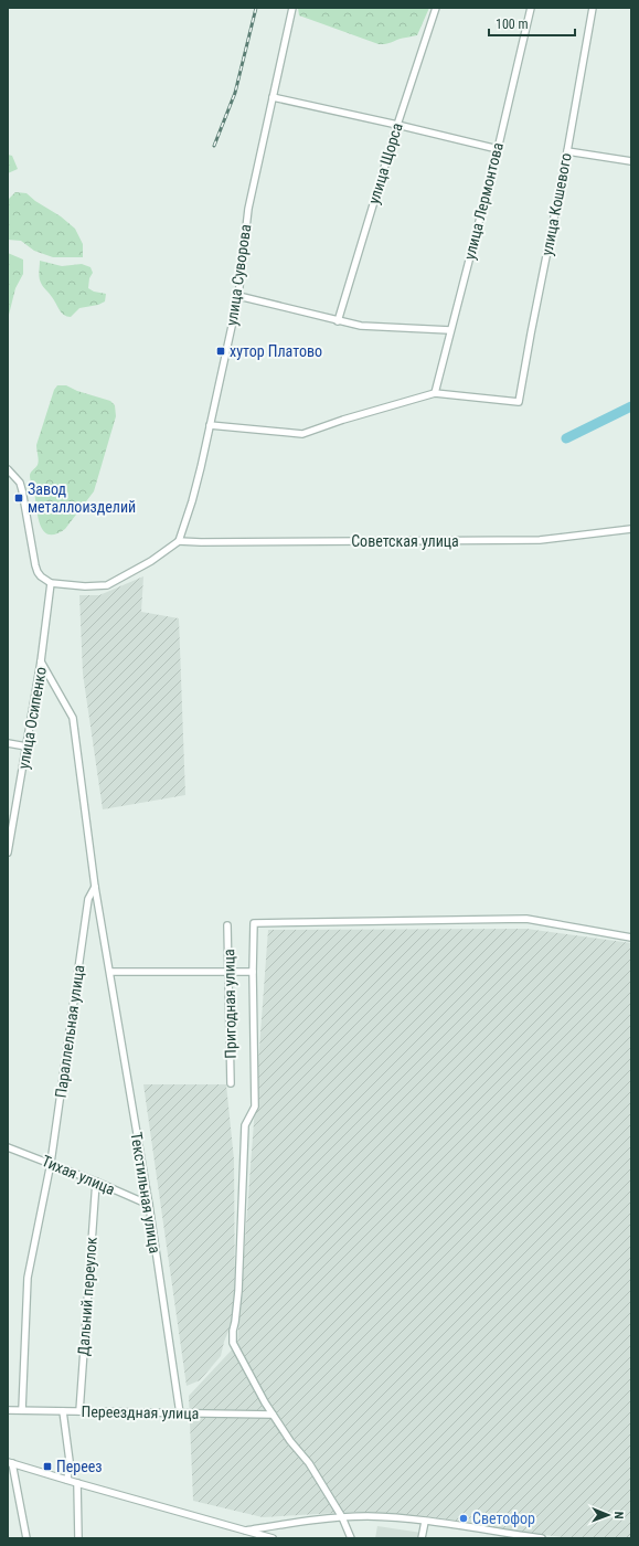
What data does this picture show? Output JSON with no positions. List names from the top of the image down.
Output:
{
  "streets": {
    "street": [
      "улица Щорса",
      "улица Лермонтова",
      "улица Кошевого",
      "улица Суворова",
      "Советская улица",
      "улица Осипенко",
      "Пригодная улица",
      "Параллельная улица",
      "Тихая улица",
      "Текстильная улица",
      "Дальний переулок",
      "Переездная улица"
    ]
  },
  "crossings": [
    ["улица Лермонтова", "улица Кошевого"],
    ["улица Суворова", "Советская улица"],
    ["улица Осипенко", "Параллельная улица"],
    ["Параллельная улица", "Тихая улица"],
    ["Параллельная улица", "Текстильная улица"],
    ["Параллельная улица", "Переездная улица"],
    ["Тихая улица", "Текстильная улица"],
    ["Тихая улица", "Дальний переулок"],
    ["Текстильная улица", "Переездная улица"],
    ["Дальний переулок", "Переездная улица"]
  ],
  "places": {
    "transit": ["хутор Платово", "Завод металлоизделий", "Переез"],
    "other": ["Светофор"]
  },
  "scale_bar": "100 m",
  "north": "right"
}
